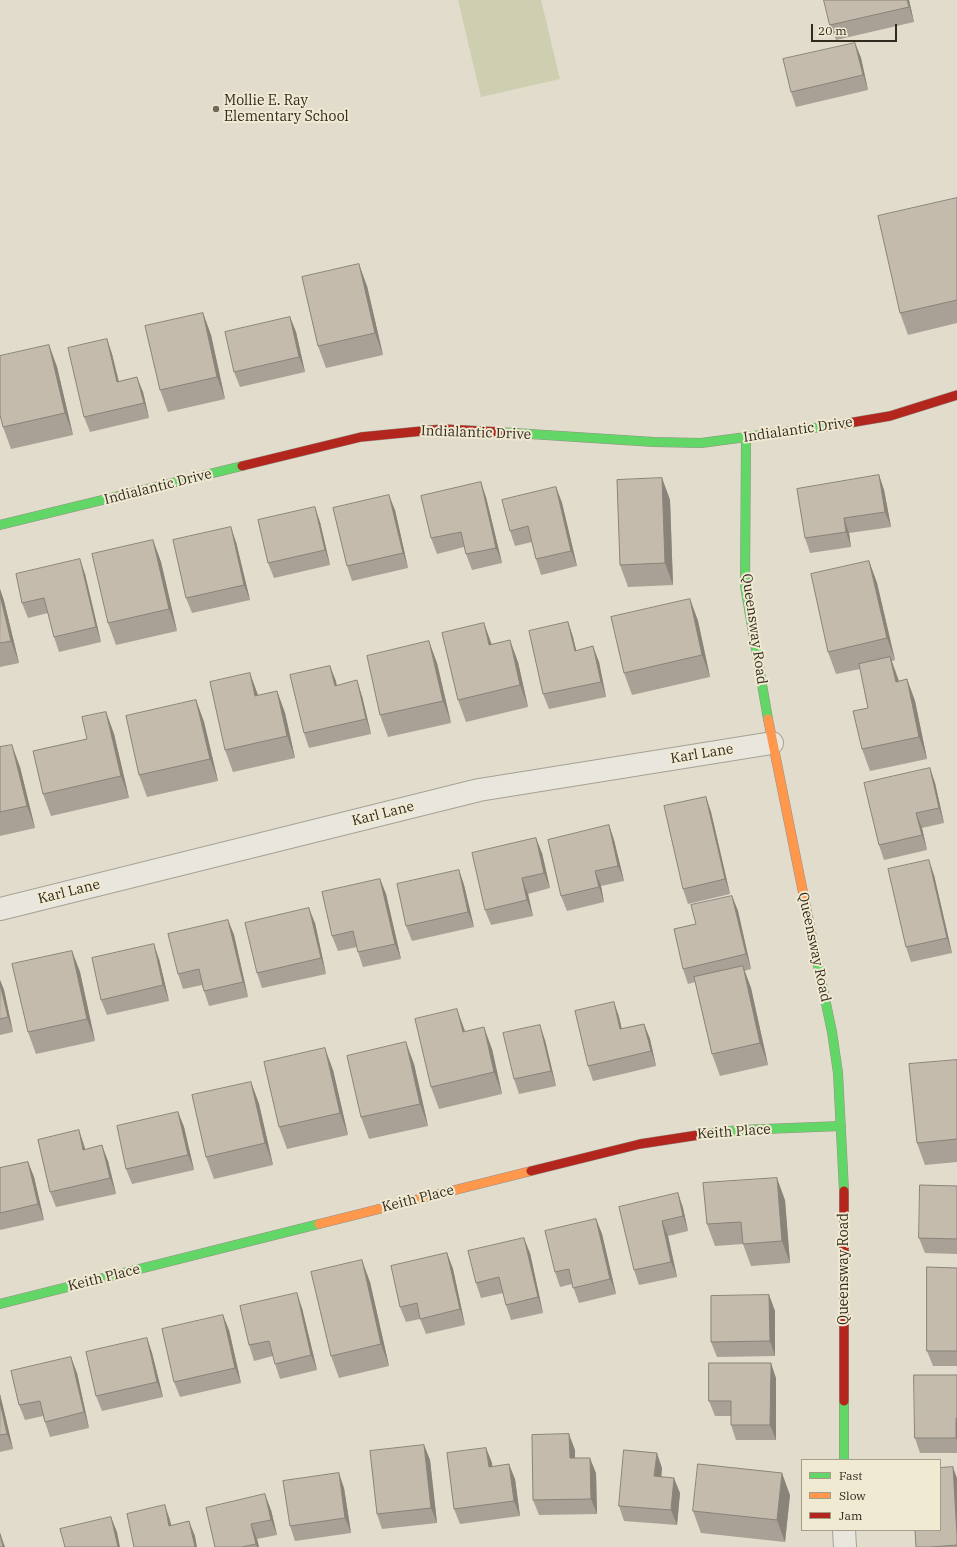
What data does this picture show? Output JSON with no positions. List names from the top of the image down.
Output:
{
  "streets": {
    "street": [
      "Indialantic Drive",
      "Queensway Road",
      "Karl Lane",
      "Keith Place"
    ]
  },
  "crossings": [
    ["Indialantic Drive", "Queensway Road"],
    ["Queensway Road", "Karl Lane"],
    ["Queensway Road", "Keith Place"]
  ],
  "places": ["Mollie E. Ray Elementary School"],
  "legend": ["Fast", "Slow", "Jam"],
  "scale_bar": "20 m"
}
